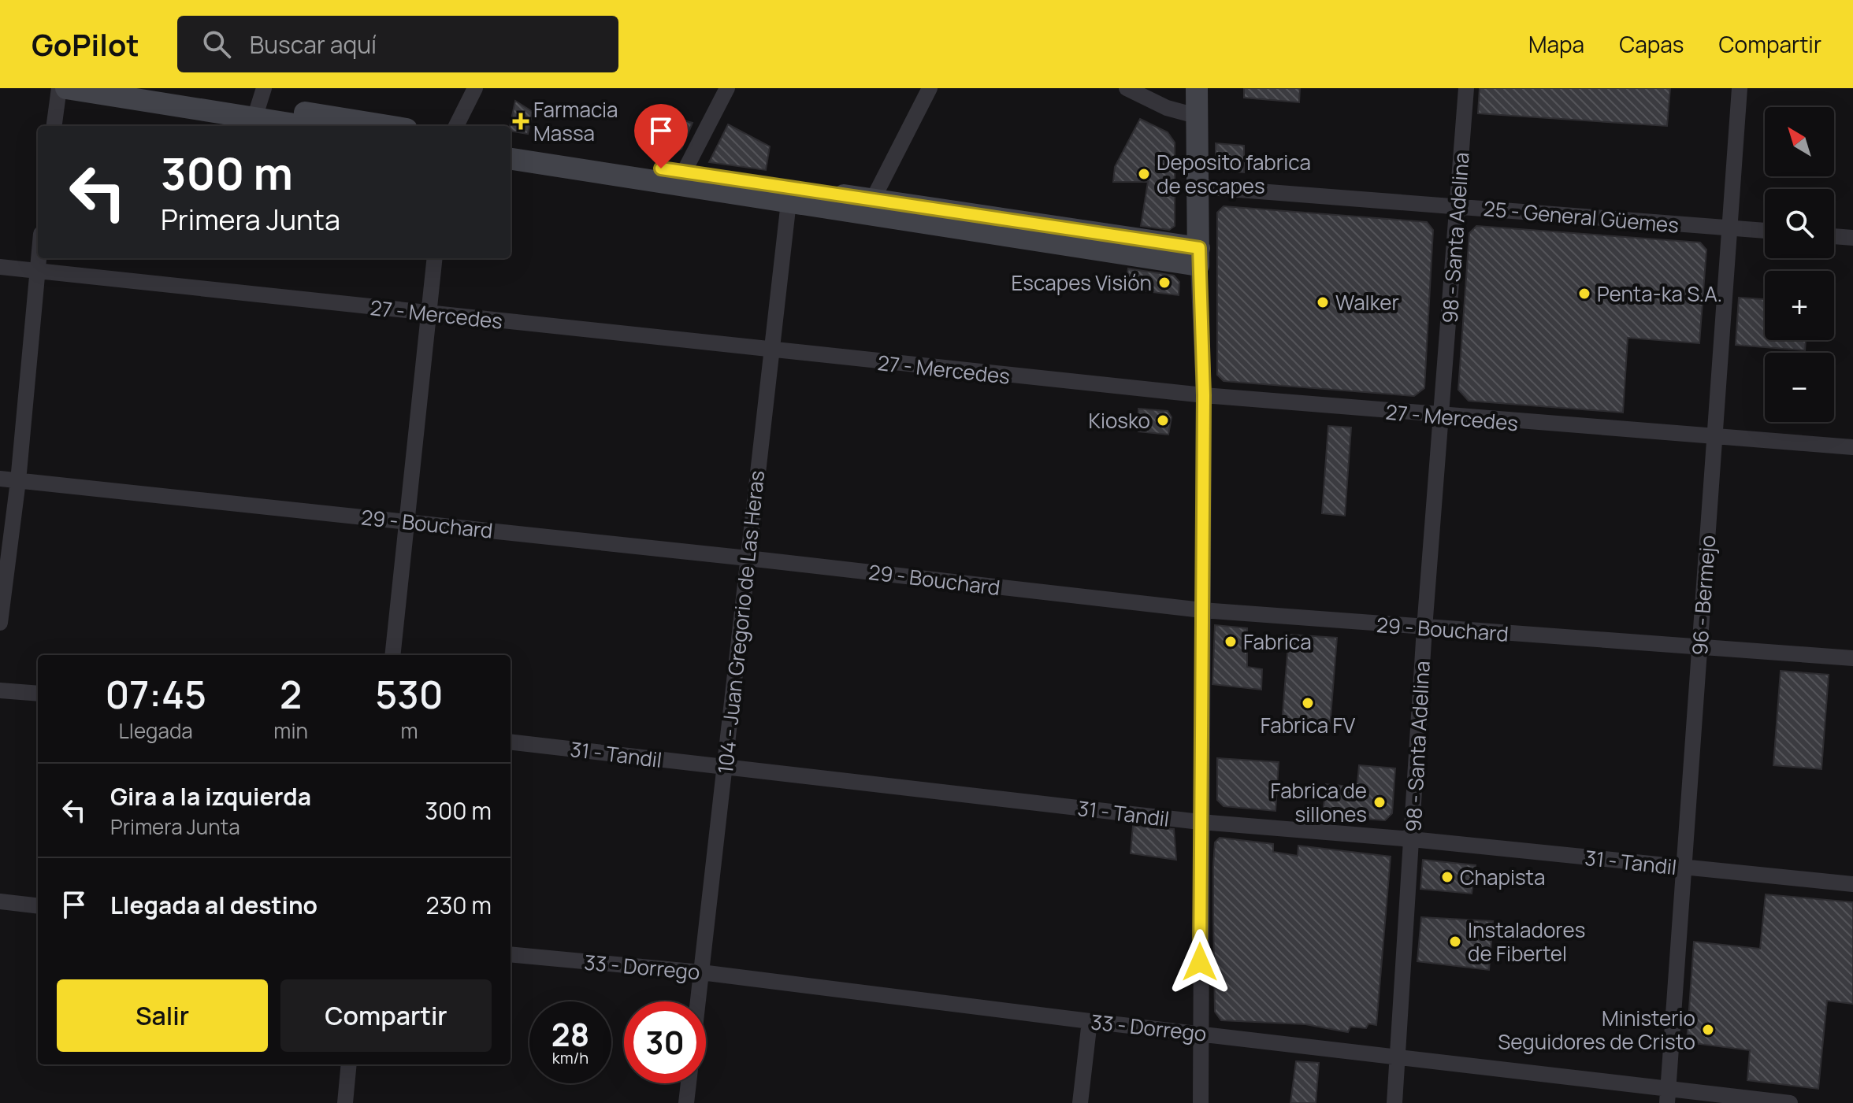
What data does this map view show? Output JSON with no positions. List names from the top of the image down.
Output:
{
  "streets": {
    "street": [
      "25 - General Güemes",
      "98 - Santa Adelina",
      "27 - Mercedes",
      "29 - Bouchard",
      "96 - Bermejo",
      "104 - Juan Gregorio de Las Heras",
      "31 - Tandil",
      "33 - Dorrego"
    ]
  },
  "crossings": [
    ["25 - General Güemes", "98 - Santa Adelina"],
    ["25 - General Güemes", "96 - Bermejo"],
    ["98 - Santa Adelina", "27 - Mercedes"],
    ["98 - Santa Adelina", "29 - Bouchard"],
    ["98 - Santa Adelina", "31 - Tandil"],
    ["98 - Santa Adelina", "33 - Dorrego"],
    ["27 - Mercedes", "96 - Bermejo"],
    ["27 - Mercedes", "104 - Juan Gregorio de Las Heras"],
    ["29 - Bouchard", "96 - Bermejo"],
    ["29 - Bouchard", "104 - Juan Gregorio de Las Heras"],
    ["96 - Bermejo", "31 - Tandil"],
    ["96 - Bermejo", "33 - Dorrego"],
    ["104 - Juan Gregorio de Las Heras", "31 - Tandil"],
    ["104 - Juan Gregorio de Las Heras", "33 - Dorrego"]
  ],
  "places": {
    "health": ["Farmacia Massa"],
    "other": [
      "Deposito fabrica de escapes",
      "Escapes Visión",
      "Penta-ka S.A.",
      "Walker",
      "Kiosko",
      "Fabrica",
      "Fabrica FV",
      "Fabrica de sillones",
      "Chapista",
      "Instaladores de Fibertel",
      "Ministerio Seguidores de Cristo"
    ]
  },
  "north": "top left",
  "page": {
    "header": "GoPilot",
    "search": "Buscar aquí",
    "nav": ["Mapa", "Capas", "Compartir"],
    "map_buttons": ["+", "−"],
    "turn": ["300 m", "Primera Junta"],
    "eta": [
      "07:45",
      "Llegada",
      "2",
      "min",
      "530",
      "m"
    ],
    "list": [
      {
        "name": "Gira a la izquierda",
        "note": "Primera Junta",
        "value": "300 m"
      },
      {
        "name": "Llegada al destino",
        "value": "230 m"
      }
    ],
    "buttons": ["Salir", "Compartir"],
    "speed": "28 km/h",
    "limit": "30"
  }
}
